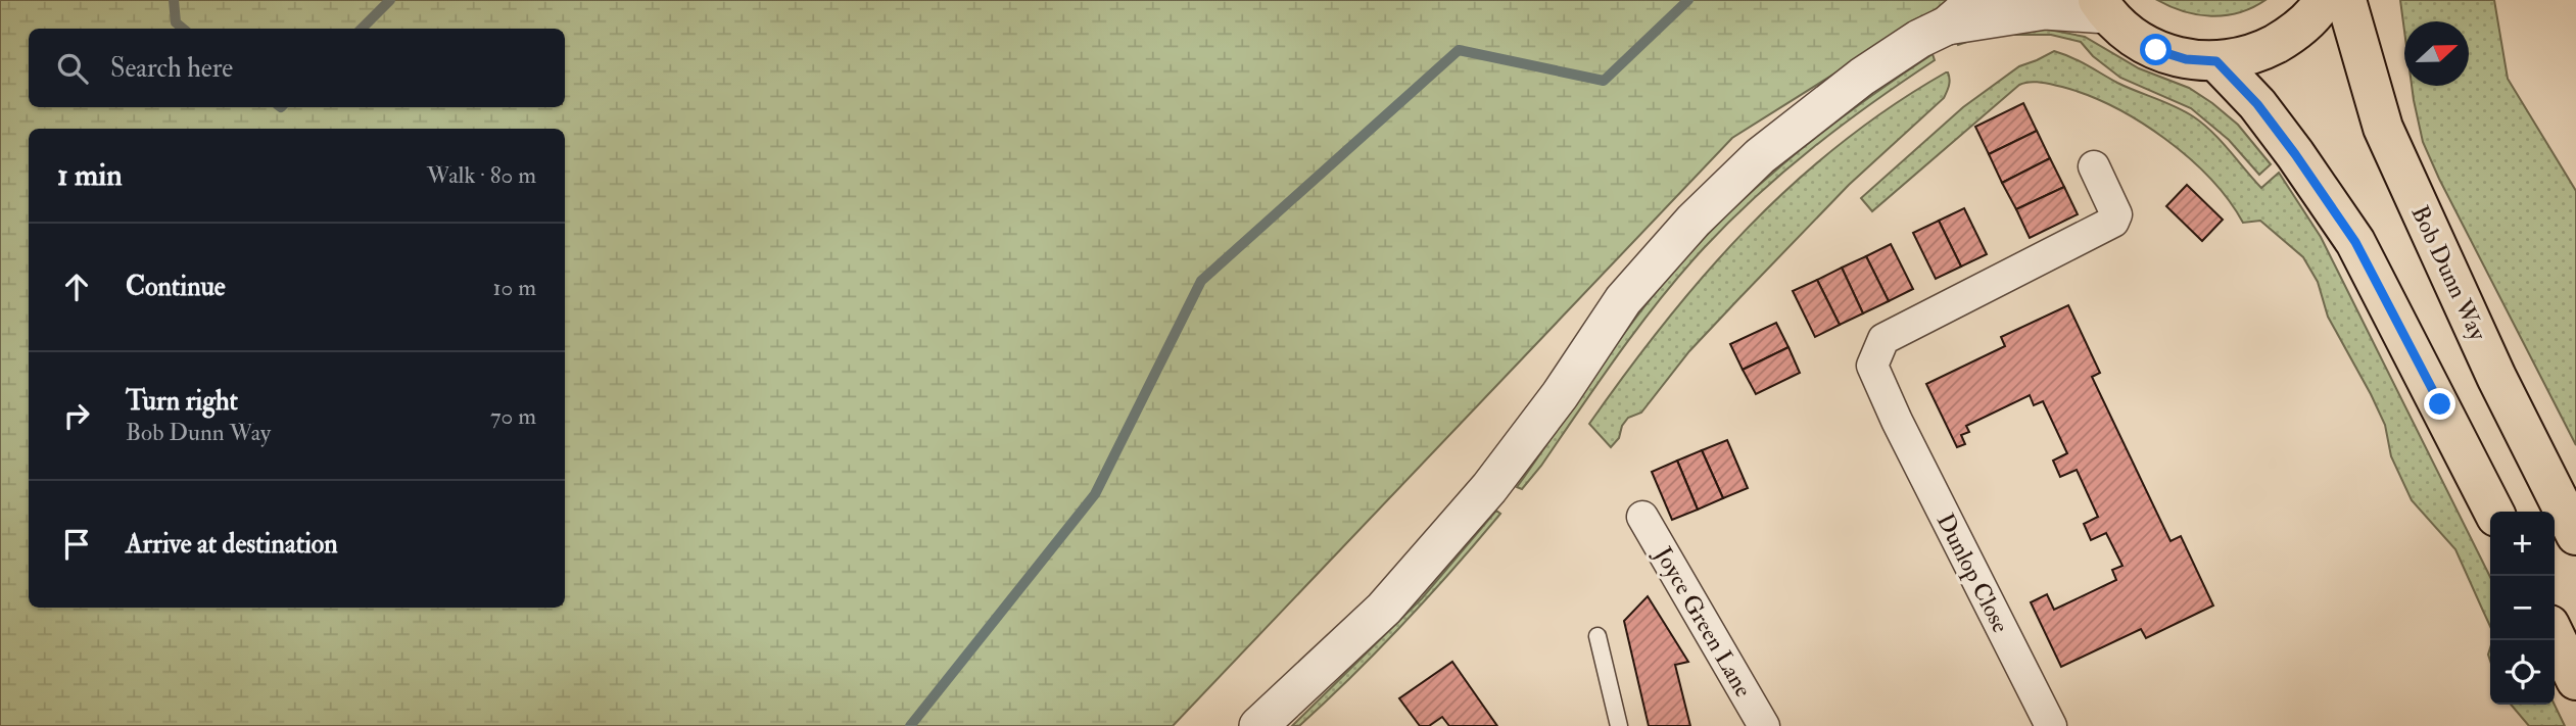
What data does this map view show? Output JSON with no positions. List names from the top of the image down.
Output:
{
  "streets": {
    "main road": ["Bob Dunn Way"],
    "street": ["Dunlop Close", "Joyce Green Lane"]
  },
  "north": "right",
  "page": {
    "search": "Search here",
    "heading": ["1 min", "Walk · 80 m"],
    "list": [
      ["Continue", "10 m"],
      ["Turn right", "Bob Dunn Way", "70 m"],
      "Arrive at destination"
    ],
    "map_buttons": ["+", "−"]
  }
}
